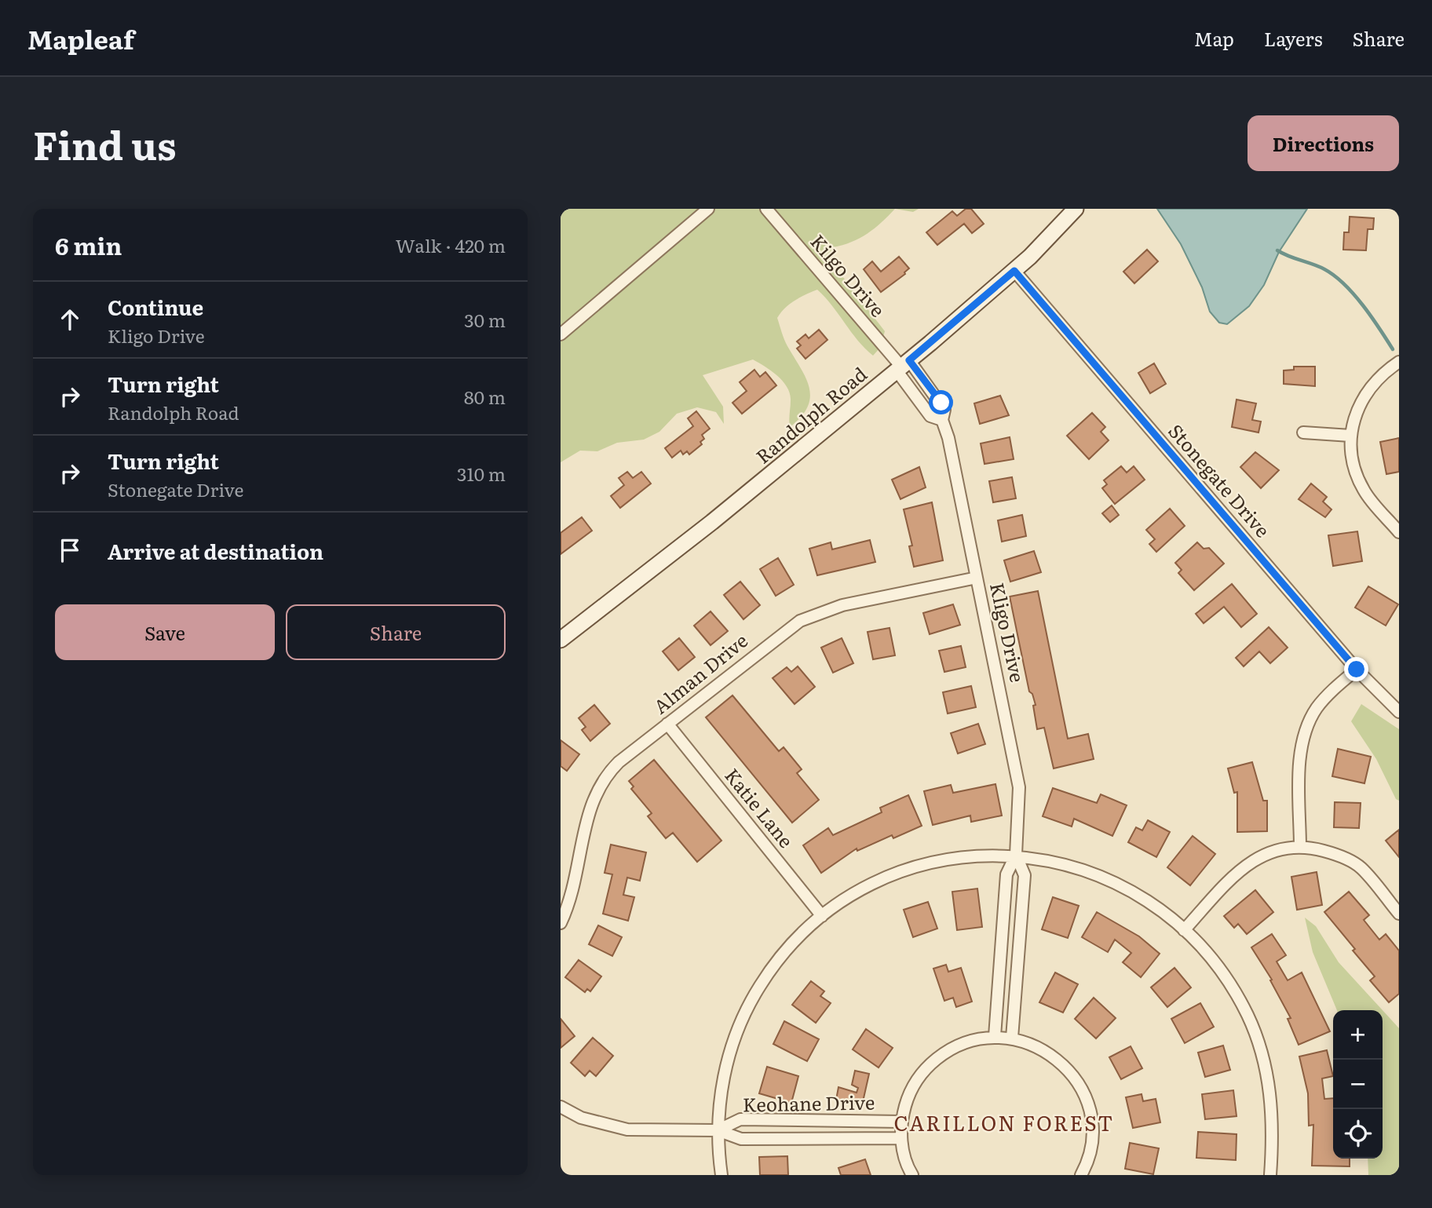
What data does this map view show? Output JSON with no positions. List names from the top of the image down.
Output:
{
  "streets": {
    "street": [
      "Kilgo Drive",
      "Randolph Road",
      "Stonegate Drive",
      "Kligo Drive",
      "Alman Drive",
      "Katie Lane",
      "Keohane Drive"
    ]
  },
  "crossings": [
    ["Kilgo Drive", "Randolph Road"],
    ["Kilgo Drive", "Kligo Drive"],
    ["Randolph Road", "Stonegate Drive"],
    ["Randolph Road", "Kligo Drive"],
    ["Kligo Drive", "Alman Drive"],
    ["Alman Drive", "Katie Lane"]
  ],
  "districts": ["CARILLON FOREST"],
  "page": {
    "header": "Mapleaf",
    "nav": ["Map", "Layers", "Share"],
    "title": "Find us",
    "buttons": [
      "Directions",
      ["Save", "Share"]
    ],
    "heading": ["6 min", "Walk · 420 m"],
    "list": [
      ["Continue", "Kligo Drive", "30 m"],
      ["Turn right", "Randolph Road", "80 m"],
      ["Turn right", "Stonegate Drive", "310 m"],
      "Arrive at destination"
    ],
    "map_buttons": ["+", "−"]
  }
}
